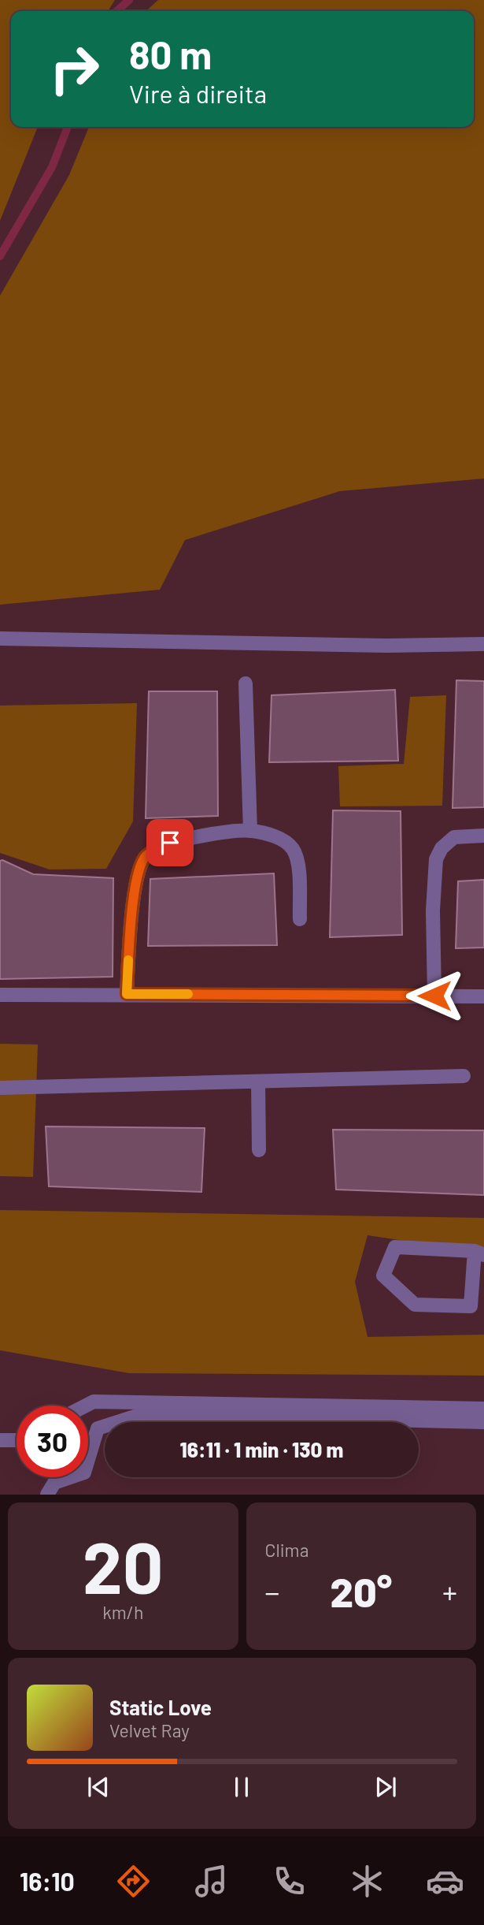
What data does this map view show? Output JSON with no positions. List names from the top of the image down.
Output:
{
  "page": {
    "turn": ["80 m", "Vire à direita"],
    "limit": "30",
    "trip": "16:11 · 1 min · 130 m",
    "tile": [
      ["20", "km/h"],
      "Clima"
    ],
    "heat": ["−", "20°", "+"],
    "song": ["Static Love", "Velvet Ray"],
    "tabs": "16:10"
  }
}
